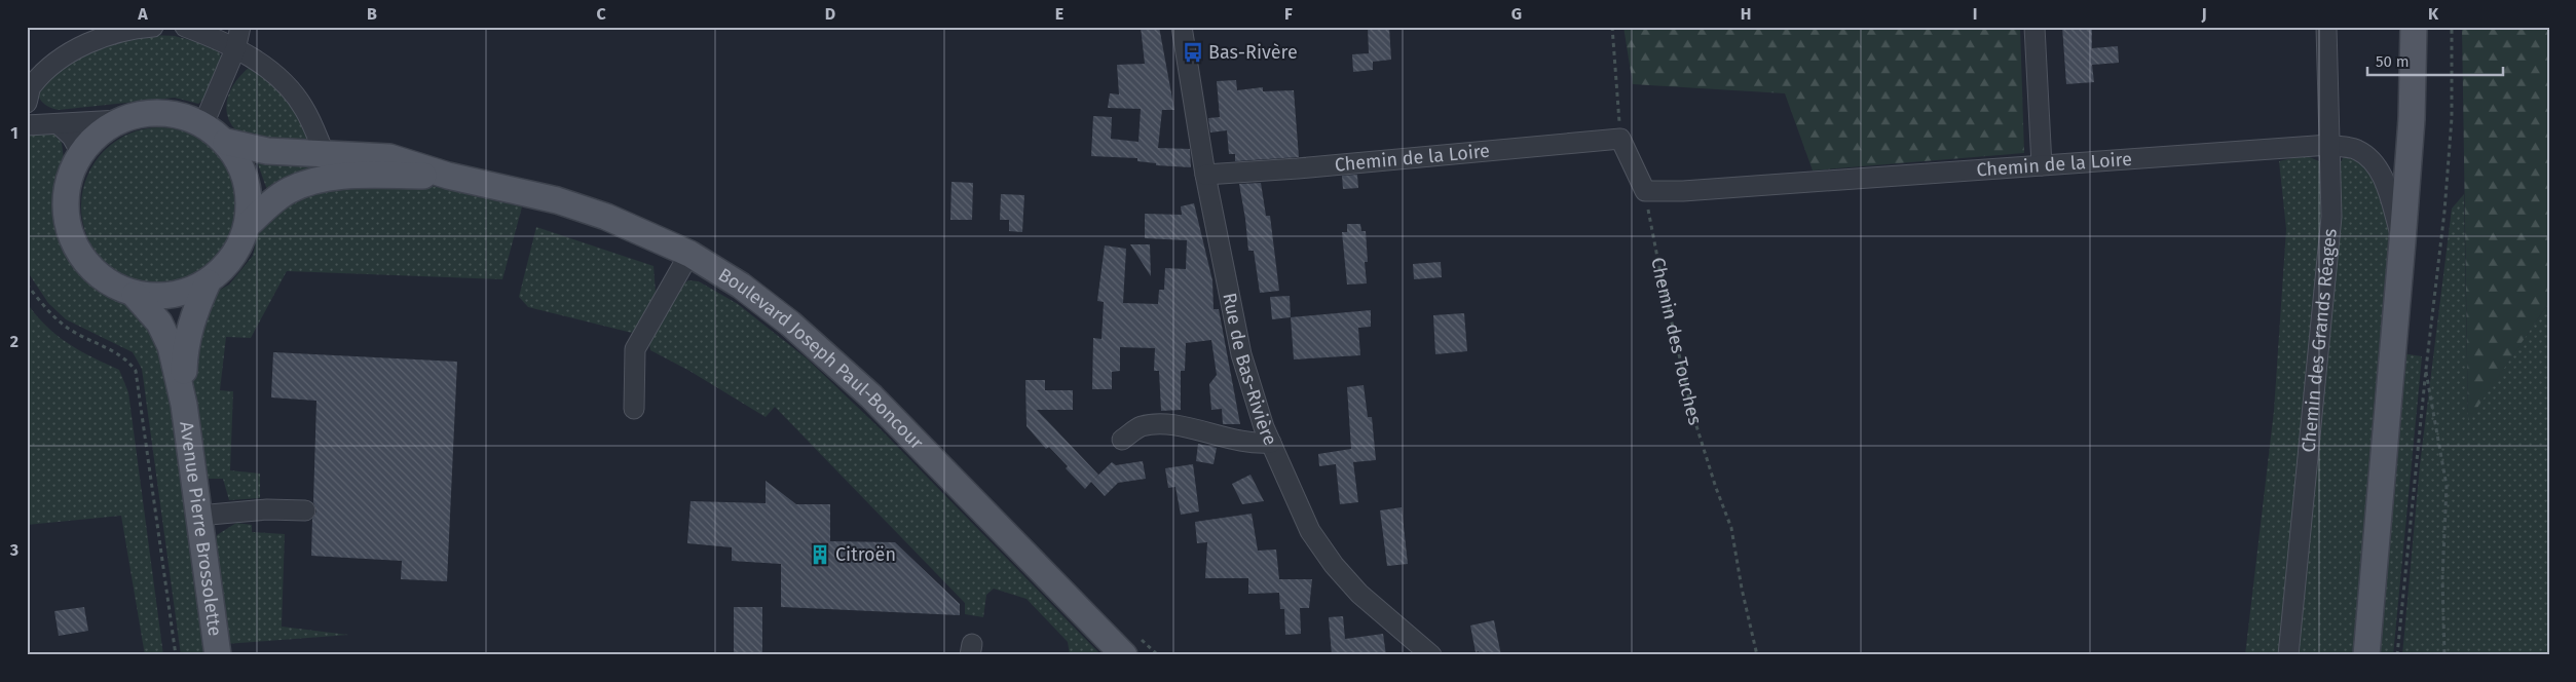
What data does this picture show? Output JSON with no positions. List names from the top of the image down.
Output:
{
  "streets": {
    "main road": ["Boulevard Joseph Paul-Boncour", "Avenue Pierre Brossolette"],
    "street": ["Chemin de la Loire", "Chemin des Grands Réages", "Rue de Bas-Rivière"],
    "path": ["Chemin des Touches"]
  },
  "crossings": [
    ["Chemin de la Loire", "Chemin des Touches"],
    ["Chemin de la Loire", "Chemin des Grands Réages"],
    ["Chemin de la Loire", "Rue de Bas-Rivière"]
  ],
  "places": {
    "bus stop": ["Bas-Rivère"],
    "building": ["Citroën"]
  },
  "scale_bar": "50 m",
  "grid": {
    "columns": [
      "A",
      "B",
      "C",
      "D",
      "E",
      "F",
      "G",
      "H",
      "I",
      "J",
      "K"
    ],
    "rows": ["1", "2", "3"]
  }
}
